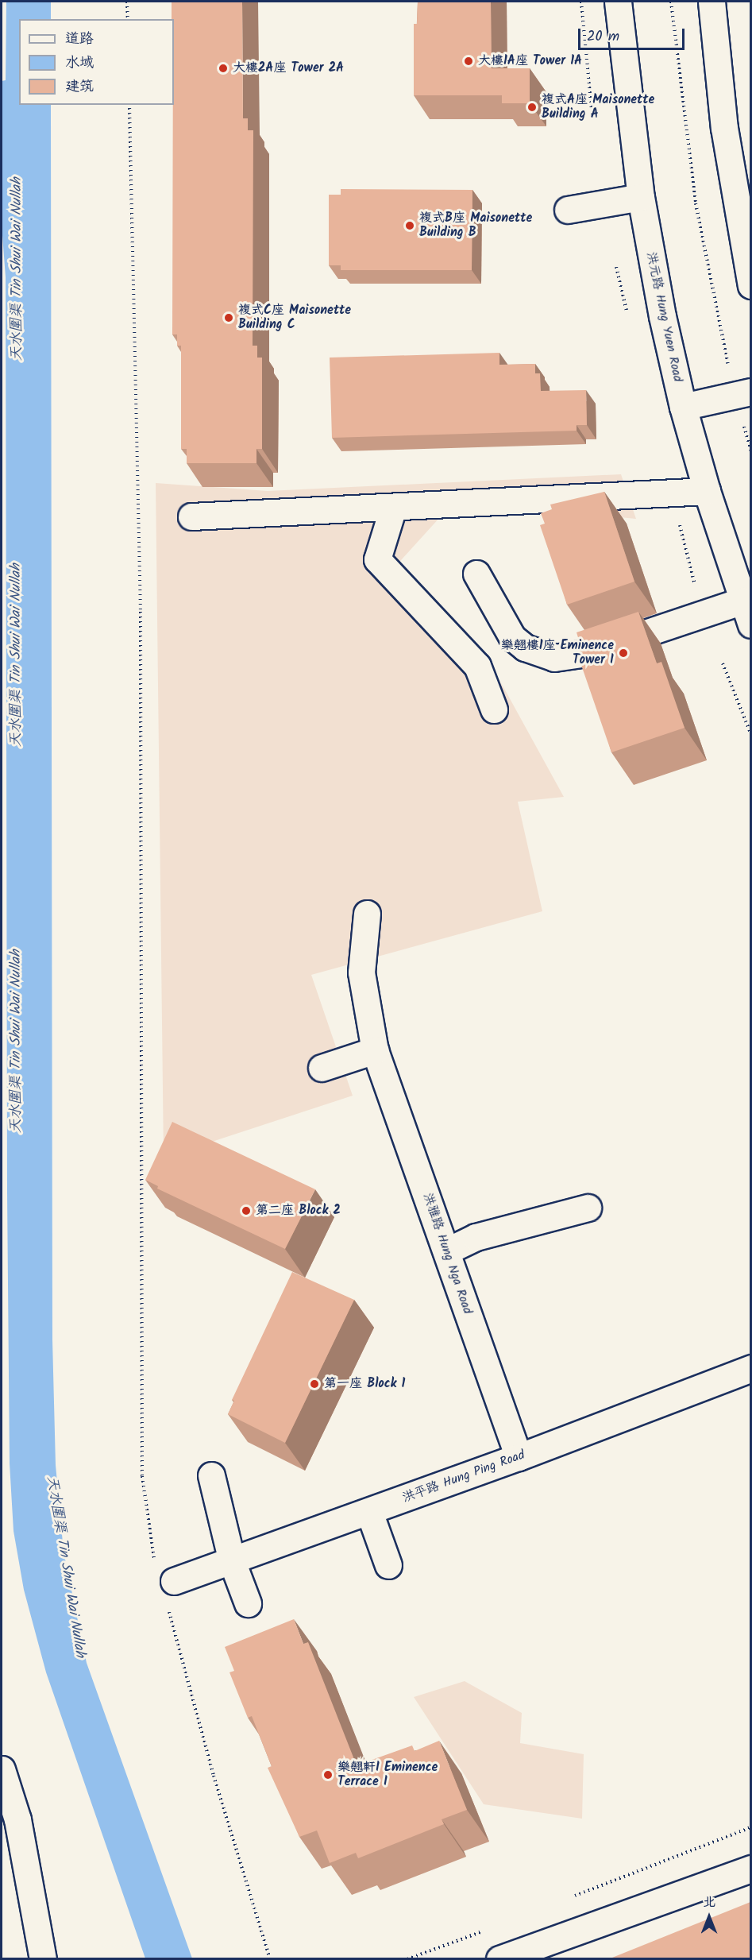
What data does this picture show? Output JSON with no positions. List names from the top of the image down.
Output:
{
  "streets": {
    "street": ["洪元路 Hung Yuen Road", "洪雅路 Hung Nga Road", "洪平路 Hung Ping Road"]
  },
  "crossings": [
    ["洪雅路 Hung Nga Road", "洪平路 Hung Ping Road"]
  ],
  "water": ["天水圍渠 Tin Shui Wai Nullah"],
  "places": [
    "大樓1A座 Tower 1A",
    "大樓2A座 Tower 2A",
    "複式A座 Maisonette Building A",
    "複式B座 Maisonette Building B",
    "複式C座 Maisonette Building C",
    "樂翹樓1座 Eminence Tower I",
    "第二座 Block 2",
    "第一座 Block 1",
    "樂翹軒I Eminence Terrace I"
  ],
  "legend": ["道路", "水域", "建筑"],
  "scale_bar": "20 m",
  "north": "top"
}
